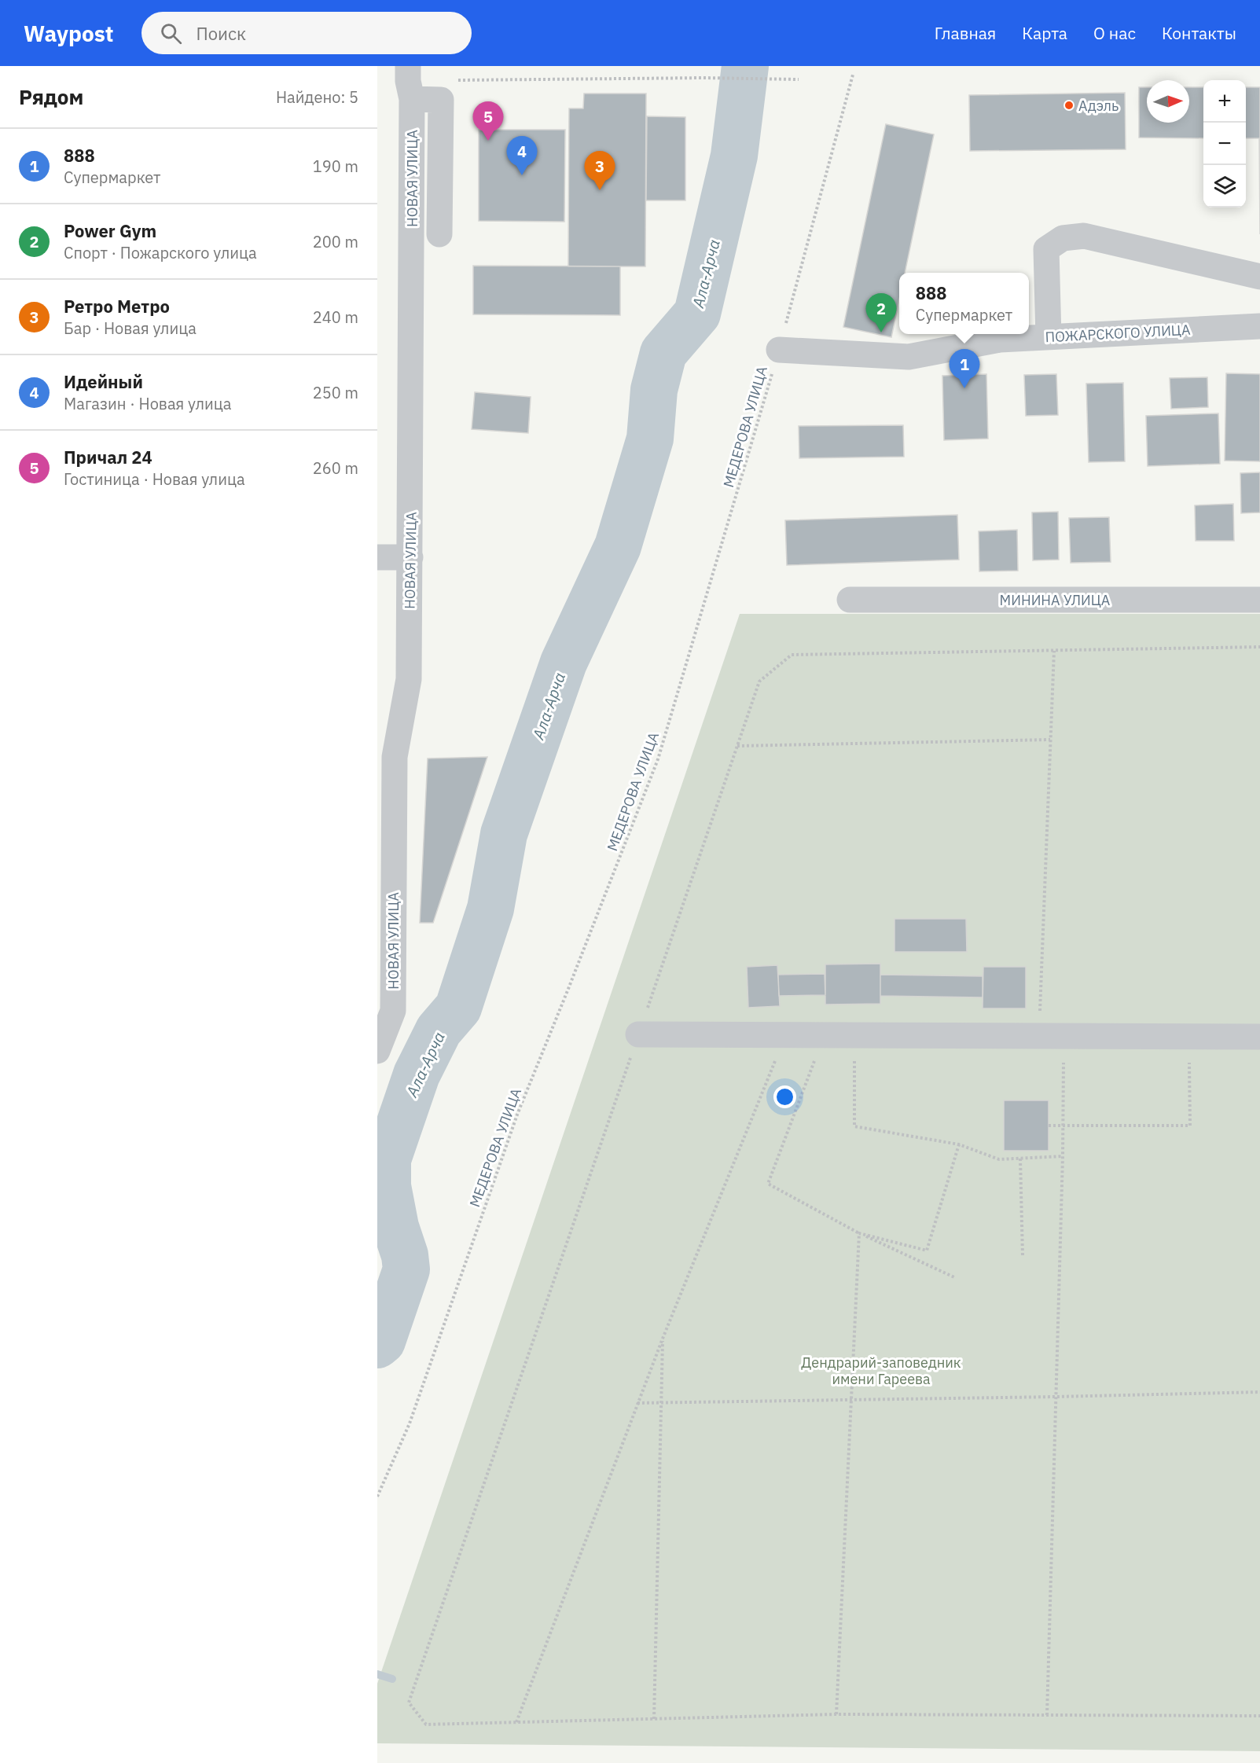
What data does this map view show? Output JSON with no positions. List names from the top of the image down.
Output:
{
  "streets": {
    "street": ["НОВАЯ УЛИЦА", "ПОЖАРСКОГО УЛИЦА", "МИНИНА УЛИЦА"],
    "path": ["МЕДЕРОВА УЛИЦА"]
  },
  "crossings": [
    ["ПОЖАРСКОГО УЛИЦА", "МЕДЕРОВА УЛИЦА"]
  ],
  "water": ["Ала-Арча"],
  "parks": ["Дендрарий-заповедник имени Гареева"],
  "places": ["Адэль"],
  "north": "right",
  "page": {
    "header": "Waypost",
    "search": "Поиск",
    "nav": [
      "Главная",
      "Карта",
      "О нас",
      "Контакты"
    ],
    "heading": ["Рядом", "Найдено: 5"],
    "map_buttons": ["+", "−"],
    "pins": [
      "5",
      "4",
      "3",
      "2",
      "1"
    ],
    "list": [
      {
        "mark": "1",
        "name": "888",
        "note": "Супермаркет",
        "value": "190 m"
      },
      {
        "mark": "2",
        "name": "Power Gym",
        "note": "Спорт · Пожарского улица",
        "value": "200 m"
      },
      {
        "mark": "3",
        "name": "Ретро Метро",
        "note": "Бар · Новая улица",
        "value": "240 m"
      },
      {
        "mark": "4",
        "name": "Идейный",
        "note": "Магазин · Новая улица",
        "value": "250 m"
      },
      {
        "mark": "5",
        "name": "Причал 24",
        "note": "Гостиница · Новая улица",
        "value": "260 m"
      }
    ],
    "popup": ["888", "Супермаркет"]
  }
}
